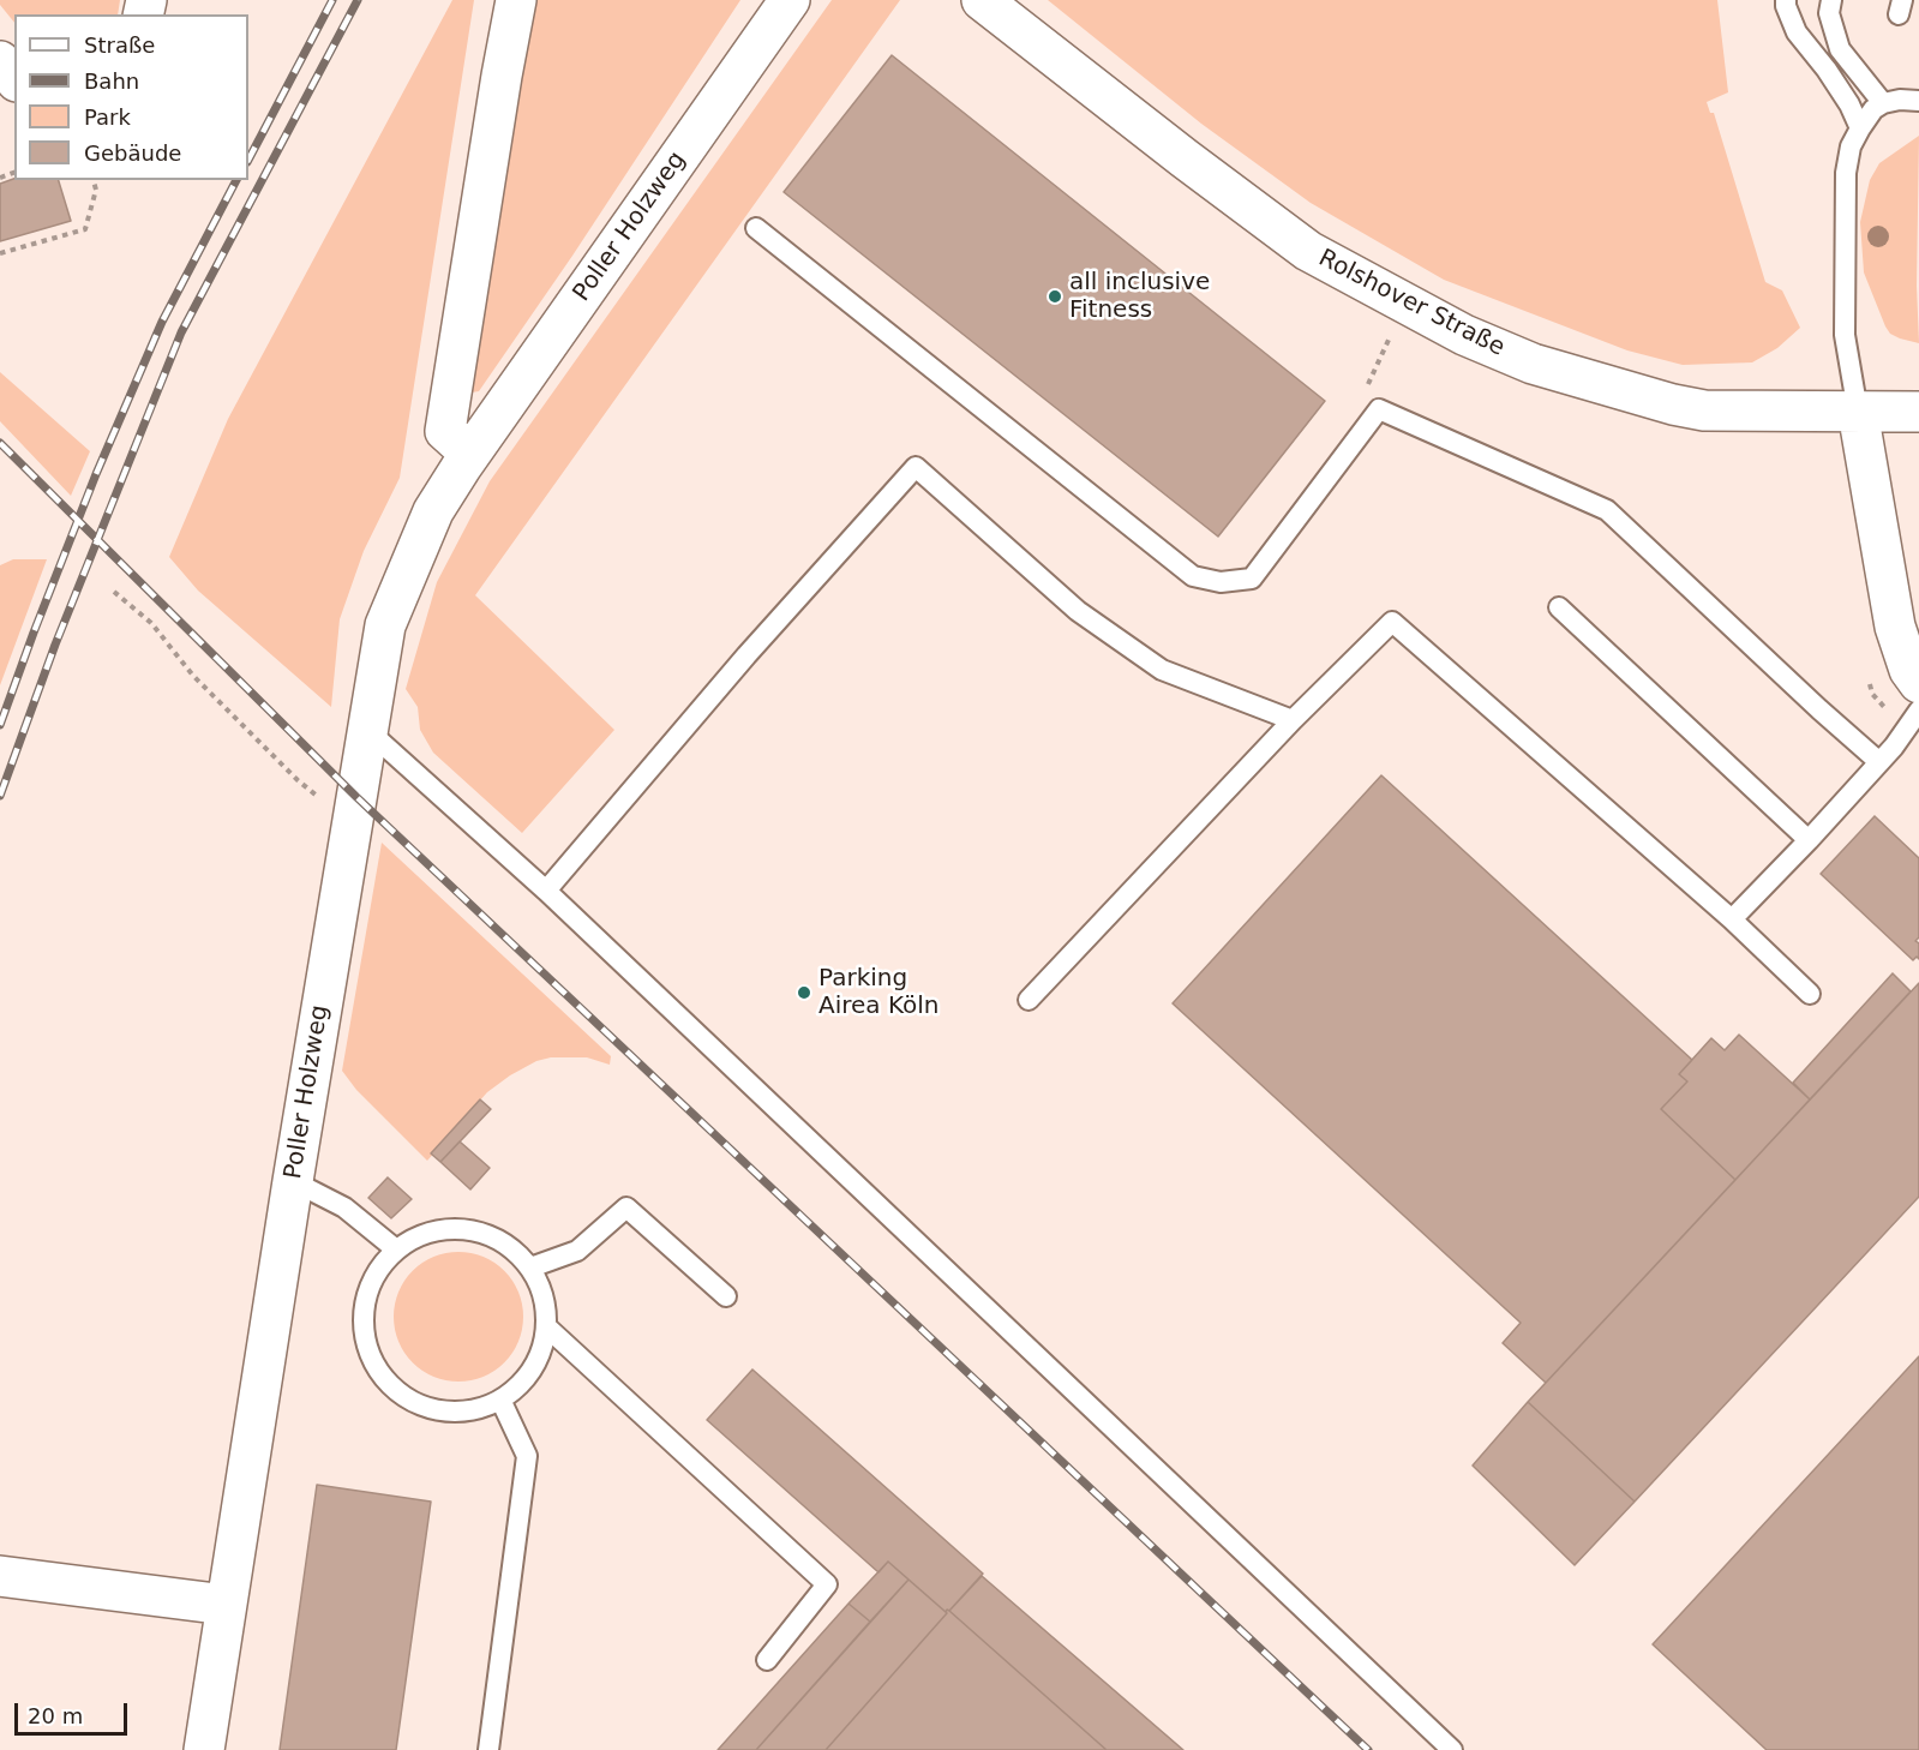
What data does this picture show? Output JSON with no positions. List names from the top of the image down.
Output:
{
  "streets": {
    "street": ["Poller Holzweg", "Rolshover Straße"]
  },
  "places": ["all inclusive Fitness", "Parking Airea Köln"],
  "legend": [
    "Straße",
    "Bahn",
    "Park",
    "Gebäude"
  ],
  "scale_bar": "20 m"
}
